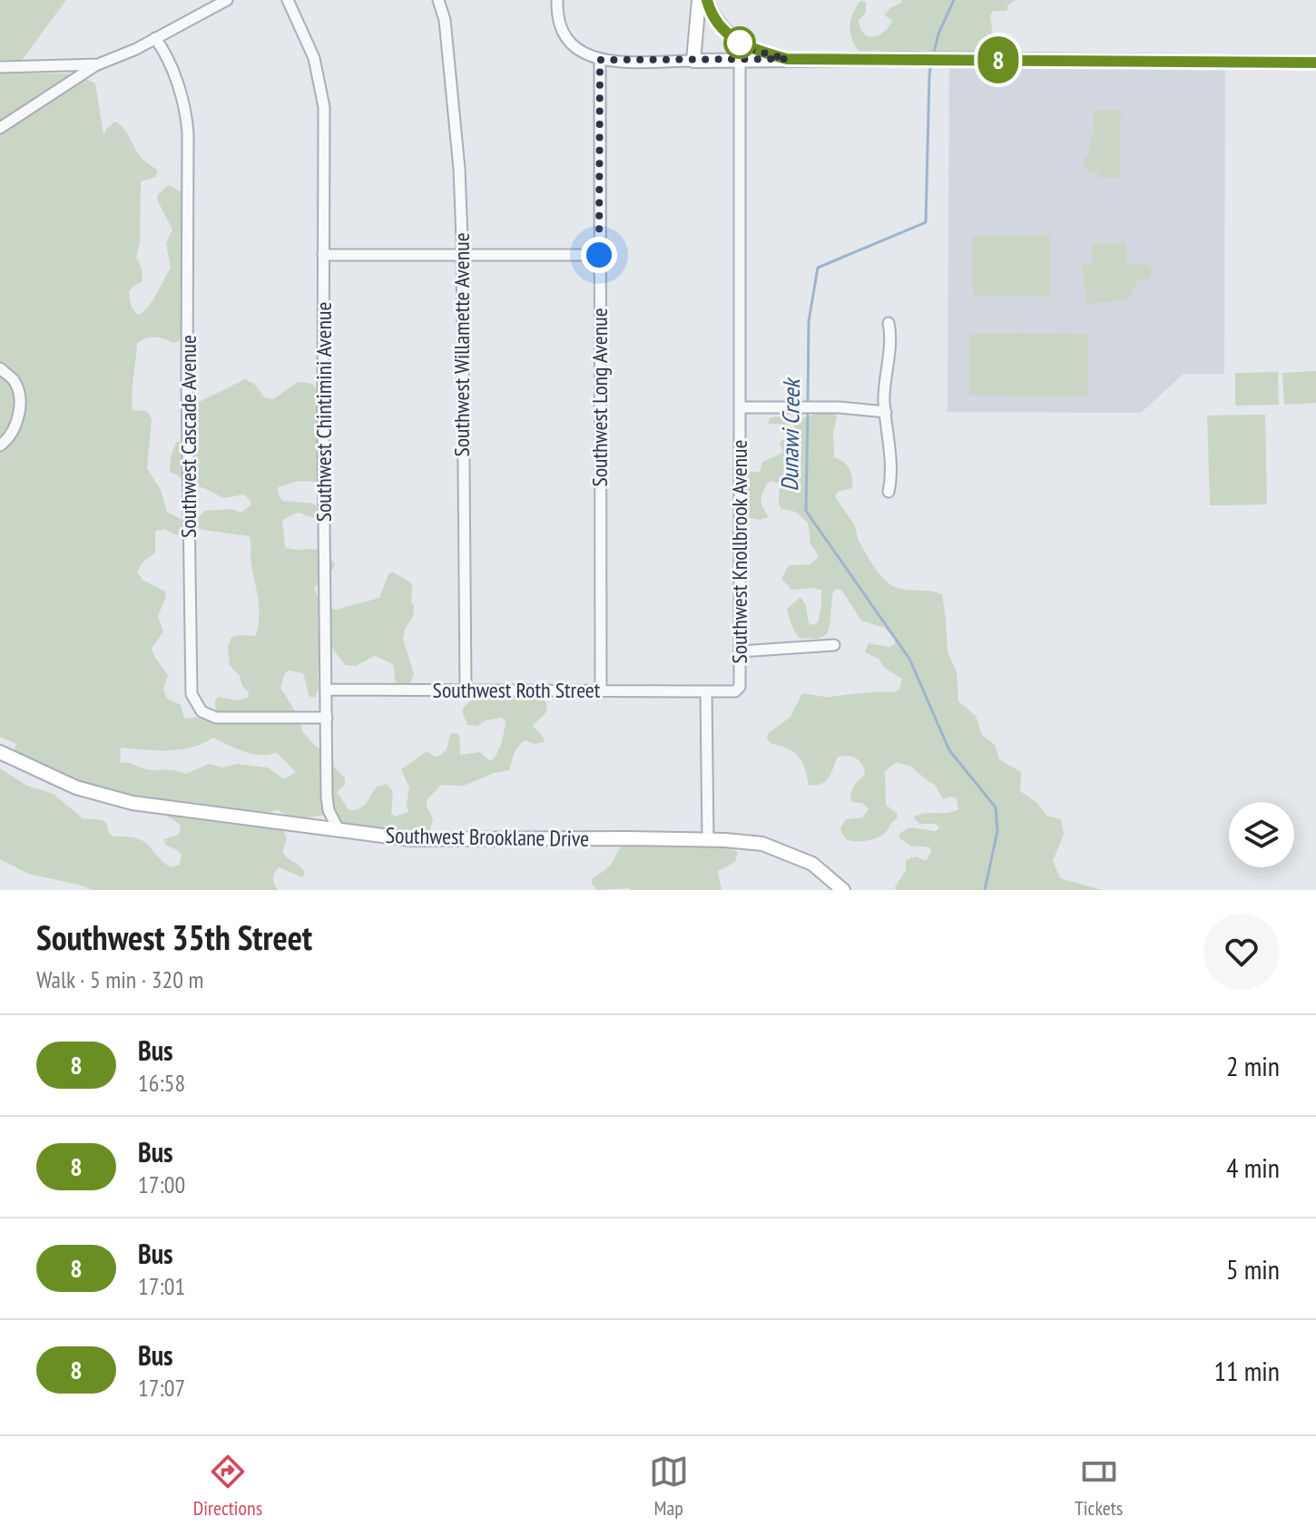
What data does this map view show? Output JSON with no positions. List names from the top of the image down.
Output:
{
  "streets": {
    "street": [
      "Southwest Willamette Avenue",
      "Southwest Long Avenue",
      "Southwest Chintimini Avenue",
      "Southwest Cascade Avenue",
      "Southwest Knollbrook Avenue",
      "Southwest Roth Street",
      "Southwest Brooklane Drive"
    ]
  },
  "crossings": [
    ["Southwest Willamette Avenue", "Southwest Roth Street"],
    ["Southwest Long Avenue", "Southwest Roth Street"],
    ["Southwest Chintimini Avenue", "Southwest Cascade Avenue"],
    ["Southwest Chintimini Avenue", "Southwest Roth Street"],
    ["Southwest Chintimini Avenue", "Southwest Brooklane Drive"],
    ["Southwest Knollbrook Avenue", "Southwest Roth Street"]
  ],
  "water": ["Dunawi Creek"],
  "lines": ["bus line 8"],
  "page": {
    "on_map": "8",
    "heading": ["Southwest 35th Street", "Walk · 5 min · 320 m"],
    "list": [
      {
        "mark": "8",
        "name": "Bus",
        "note": "16:58",
        "value": "2 min"
      },
      {
        "mark": "8",
        "name": "Bus",
        "note": "17:00",
        "value": "4 min"
      },
      {
        "mark": "8",
        "name": "Bus",
        "note": "17:01",
        "value": "5 min"
      },
      {
        "mark": "8",
        "name": "Bus",
        "note": "17:07",
        "value": "11 min"
      }
    ],
    "tabs": ["Directions", "Map", "Tickets"]
  }
}
